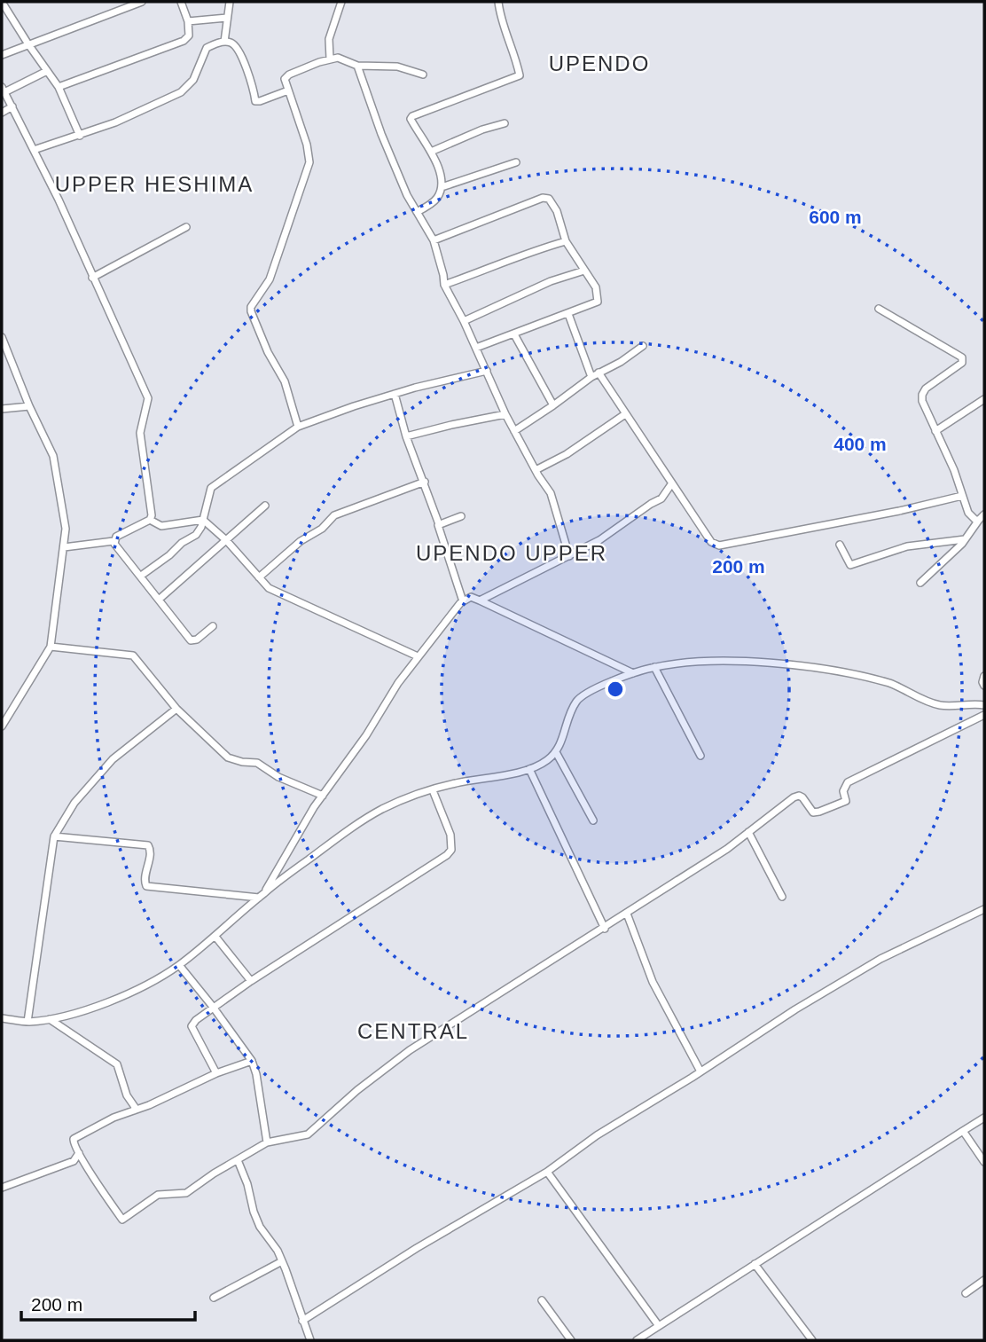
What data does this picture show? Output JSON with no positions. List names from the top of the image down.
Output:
{
  "districts": [
    "UPENDO",
    "UPPER HESHIMA",
    "UPENDO UPPER",
    "CENTRAL"
  ],
  "scale_bar": "200 m",
  "rings": ["600 m", "400 m", "200 m"]
}
